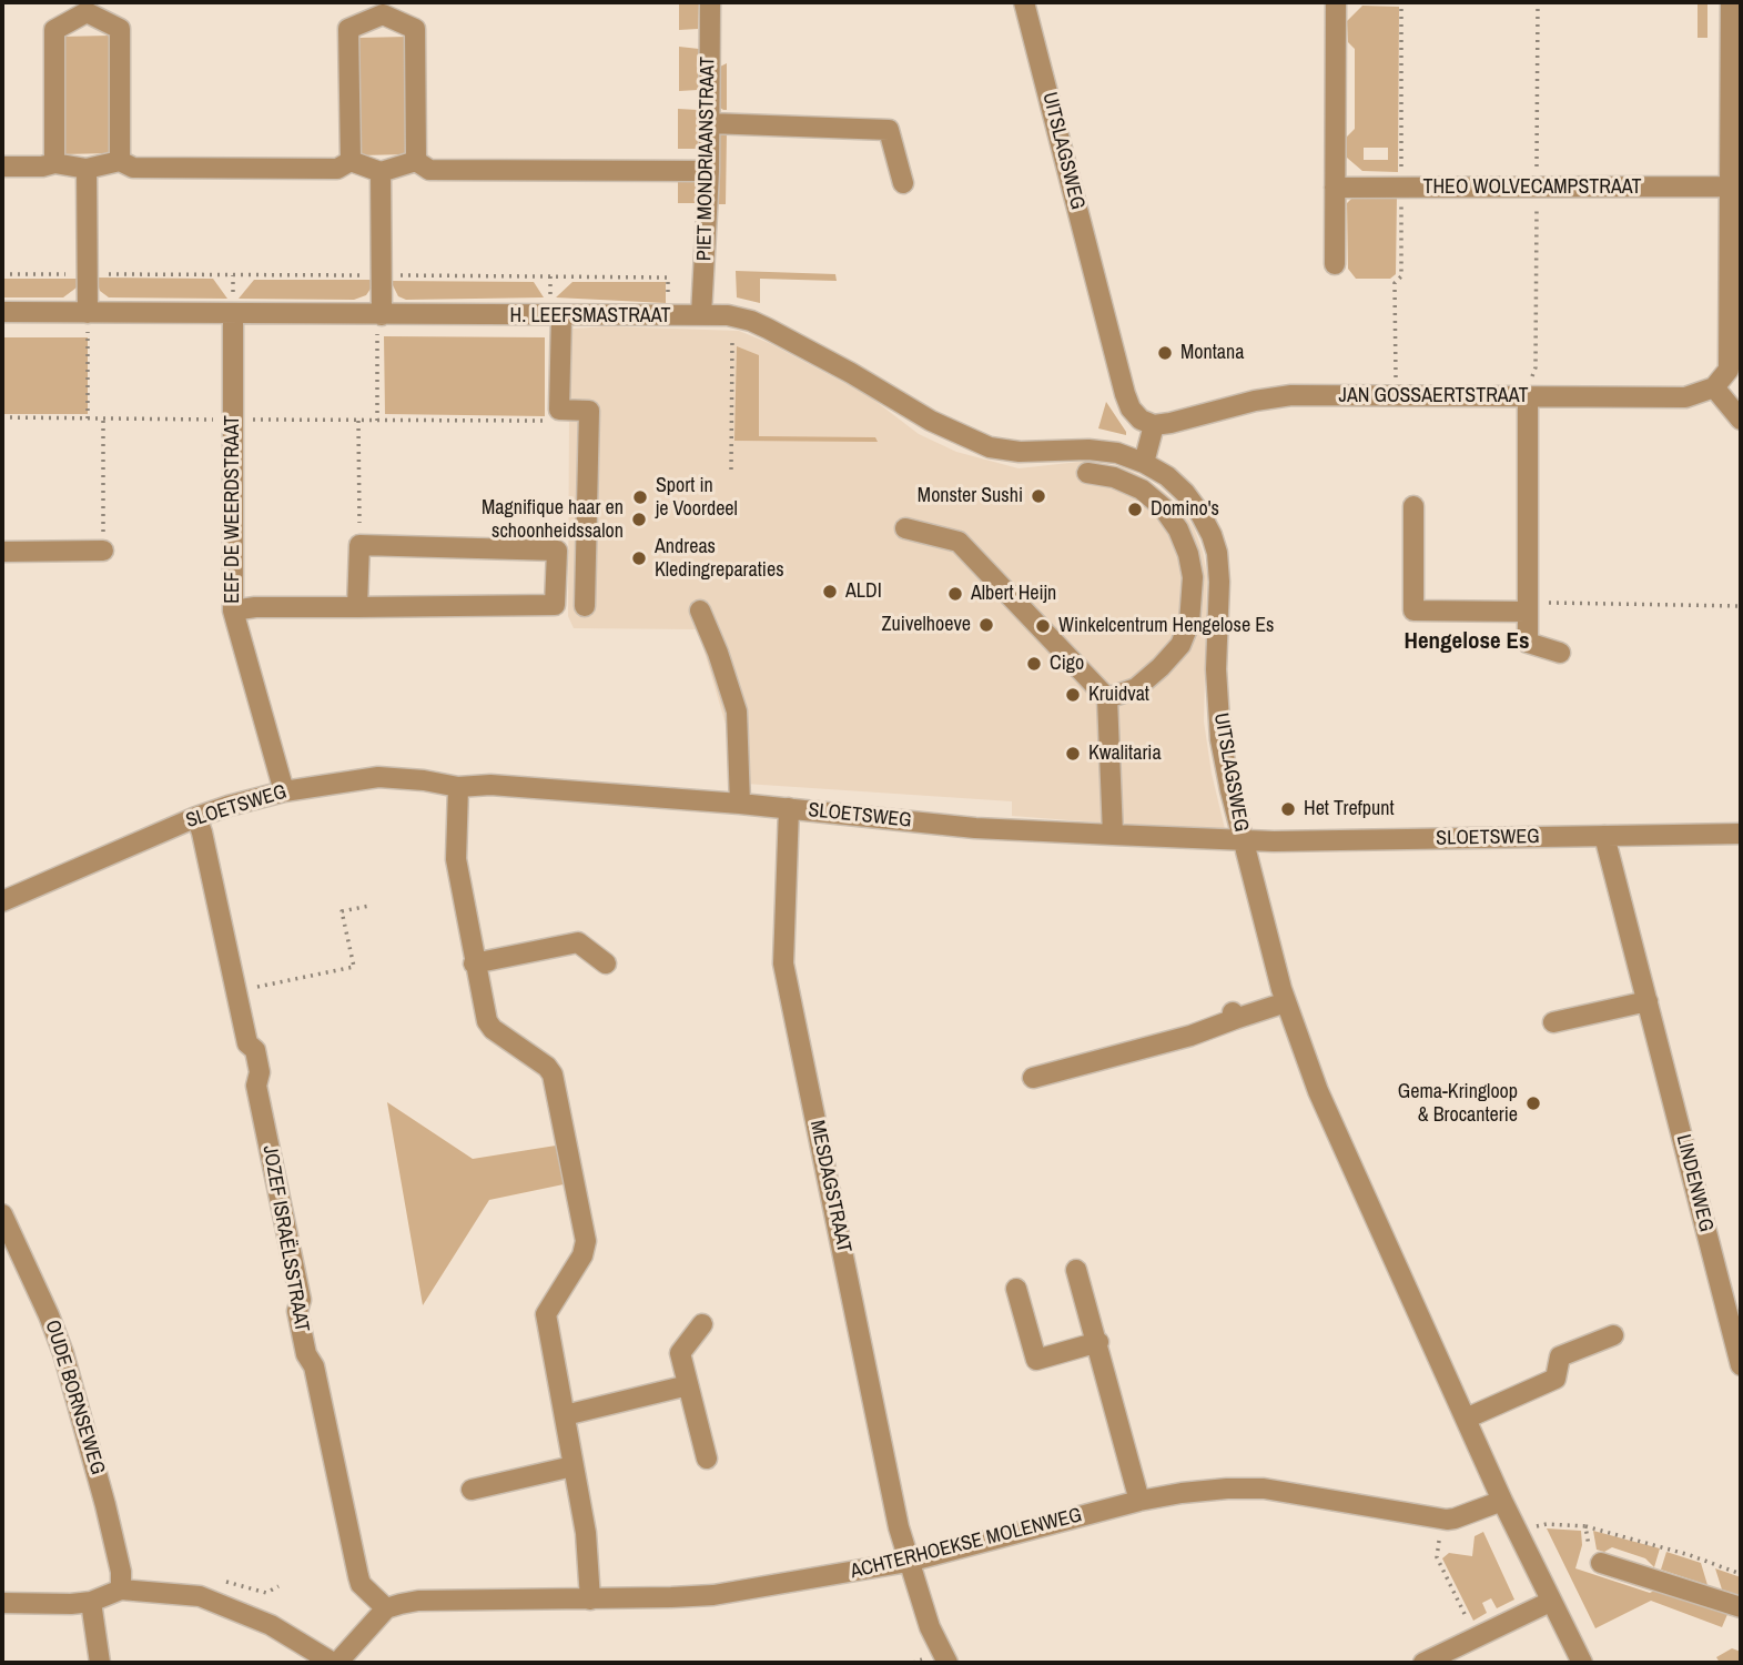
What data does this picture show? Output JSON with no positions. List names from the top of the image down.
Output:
{
  "streets": {
    "street": [
      "UITSLAGSWEG",
      "PIET MONDRIAANSTRAAT",
      "THEO WOLVECAMPSTRAAT",
      "H. LEEFSMASTRAAT",
      "JAN GOSSAERTSTRAAT",
      "EEF DE WEERDSTRAAT",
      "SLOETSWEG",
      "LINDENWEG",
      "MESDAGSTRAAT",
      "JOZEF ISRAËLSSTRAAT",
      "OUDE BORNSEWEG",
      "ACHTERHOEKSE MOLENWEG"
    ]
  },
  "crossings": [
    ["UITSLAGSWEG", "H. LEEFSMASTRAAT"],
    ["UITSLAGSWEG", "JAN GOSSAERTSTRAAT"],
    ["UITSLAGSWEG", "SLOETSWEG"],
    ["UITSLAGSWEG", "ACHTERHOEKSE MOLENWEG"],
    ["PIET MONDRIAANSTRAAT", "H. LEEFSMASTRAAT"],
    ["H. LEEFSMASTRAAT", "EEF DE WEERDSTRAAT"],
    ["EEF DE WEERDSTRAAT", "SLOETSWEG"],
    ["SLOETSWEG", "LINDENWEG"],
    ["SLOETSWEG", "MESDAGSTRAAT"],
    ["SLOETSWEG", "JOZEF ISRAËLSSTRAAT"],
    ["MESDAGSTRAAT", "ACHTERHOEKSE MOLENWEG"],
    ["JOZEF ISRAËLSSTRAAT", "ACHTERHOEKSE MOLENWEG"]
  ],
  "districts": ["Hengelose Es"],
  "places": [
    "Montana",
    "Monster Sushi",
    "Sport in je Voordeel",
    "Domino's",
    "Magnifique haar en schoonheidssalon",
    "Andreas Kledingreparaties",
    "ALDI",
    "Albert Heijn",
    "Zuivelhoeve",
    "Winkelcentrum Hengelose Es",
    "Cigo",
    "Kruidvat",
    "Kwalitaria",
    "Het Trefpunt",
    "Gema-Kringloop & Brocanterie"
  ]
}
